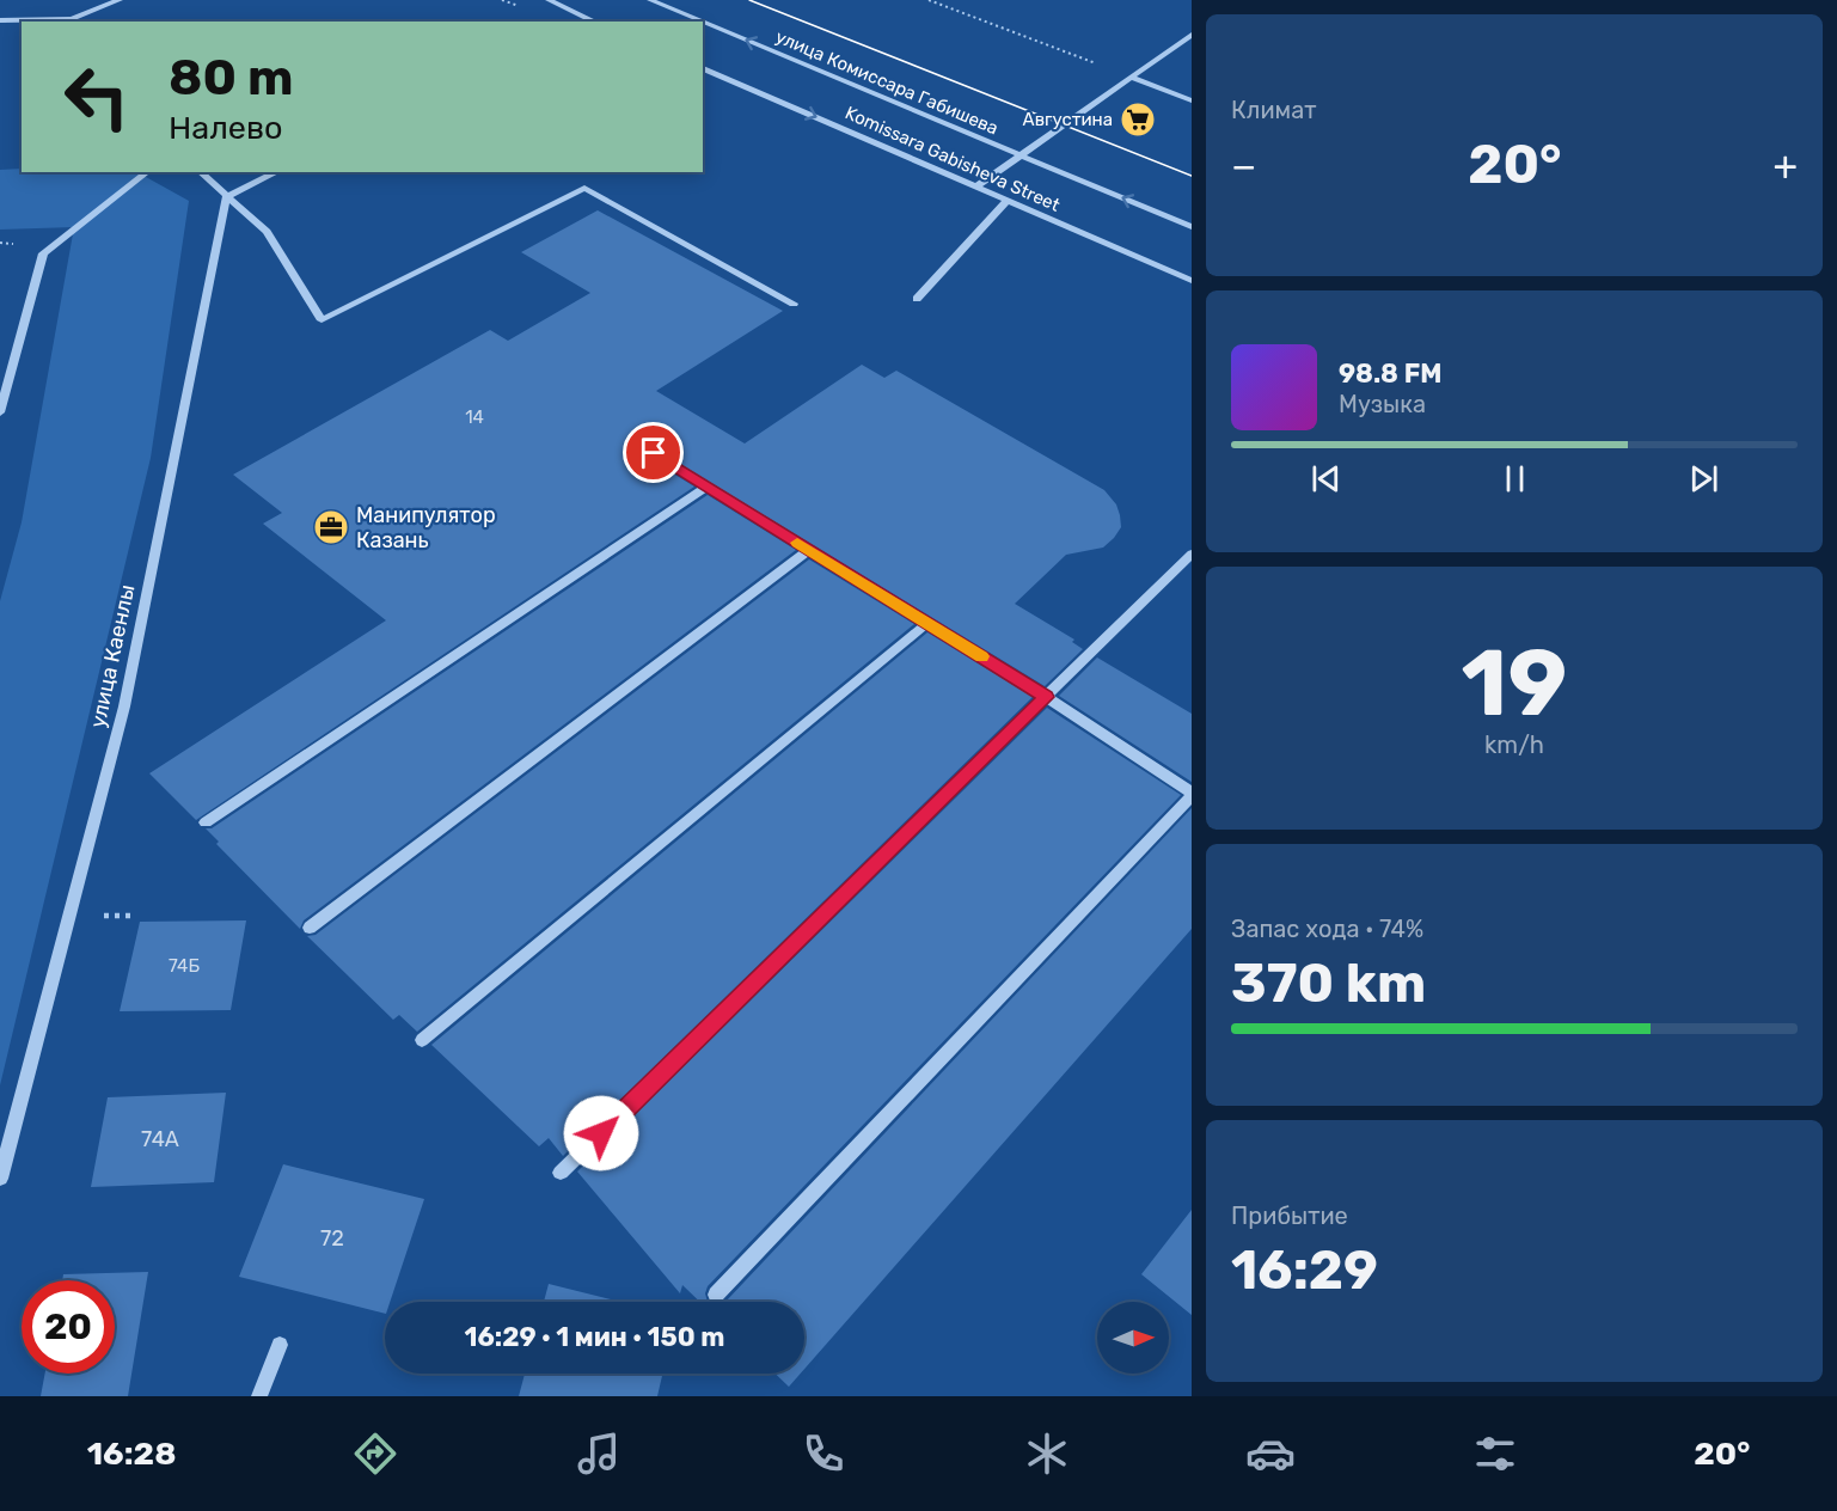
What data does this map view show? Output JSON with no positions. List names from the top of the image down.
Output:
{
  "streets": {
    "street": ["улица Комиссара Габишева", "Komissara Gabisheva Street", "улица Каенлы"]
  },
  "one_way": ["улица Комиссара Габишева", "Komissara Gabisheva Street"],
  "places": {
    "supermarket": ["Августина"],
    "office": ["Манипулятор Казань"]
  },
  "house_numbers": [
    "14",
    "74Б",
    "74А",
    "72"
  ],
  "north": "right",
  "page": {
    "tile": [
      "Климат",
      ["19", "km/h"],
      ["Запас хода · 74%", "370 km"],
      ["Прибытие", "16:29"]
    ],
    "turn": ["80 m", "Налево"],
    "heat": ["−", "20°", "+"],
    "song": ["98.8 FM", "Музыка"],
    "limit": "20",
    "trip": "16:29 · 1 мин · 150 m",
    "tabs": ["16:28", "20°"]
  }
}
